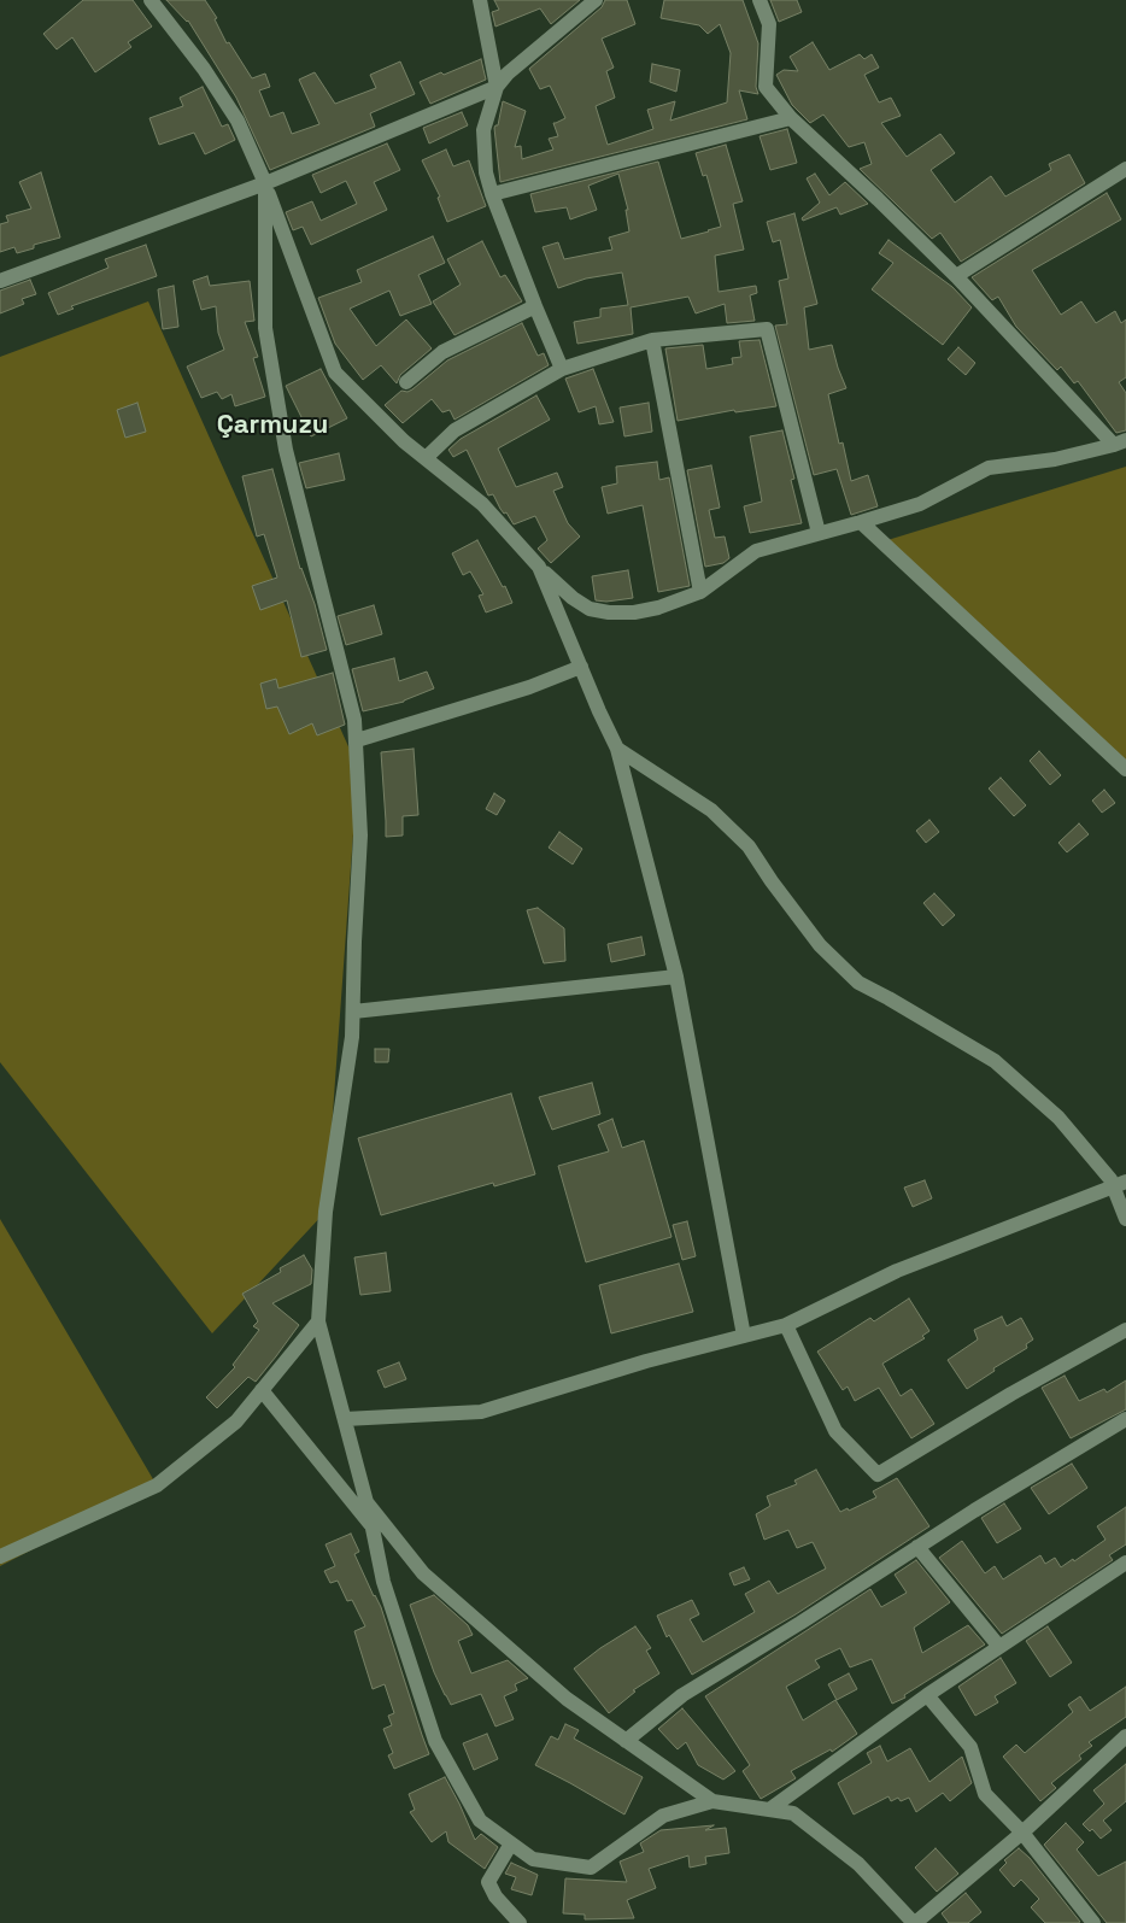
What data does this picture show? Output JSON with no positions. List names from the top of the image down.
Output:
{
  "districts": ["Çarmuzu"]
}
